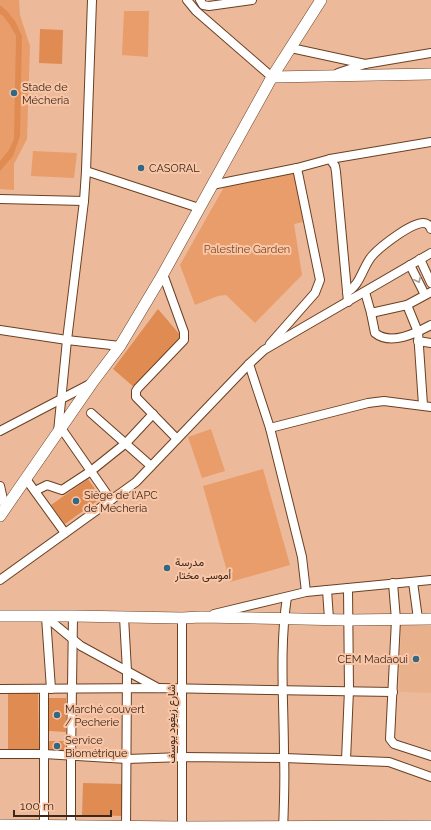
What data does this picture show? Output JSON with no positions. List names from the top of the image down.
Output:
{
  "streets": {
    "street": ["شارع زيغود يوسف"]
  },
  "parks": ["Palestine Garden"],
  "places": [
    "Stade de Mécheria",
    "CASORAL",
    "Siège de l'APC de Mecheria",
    "مدرسة أموسى مختار",
    "CEM Madaoui",
    "Marché couvert / Pecherie",
    "Service Biométrique"
  ],
  "scale_bar": "100 m"
}
